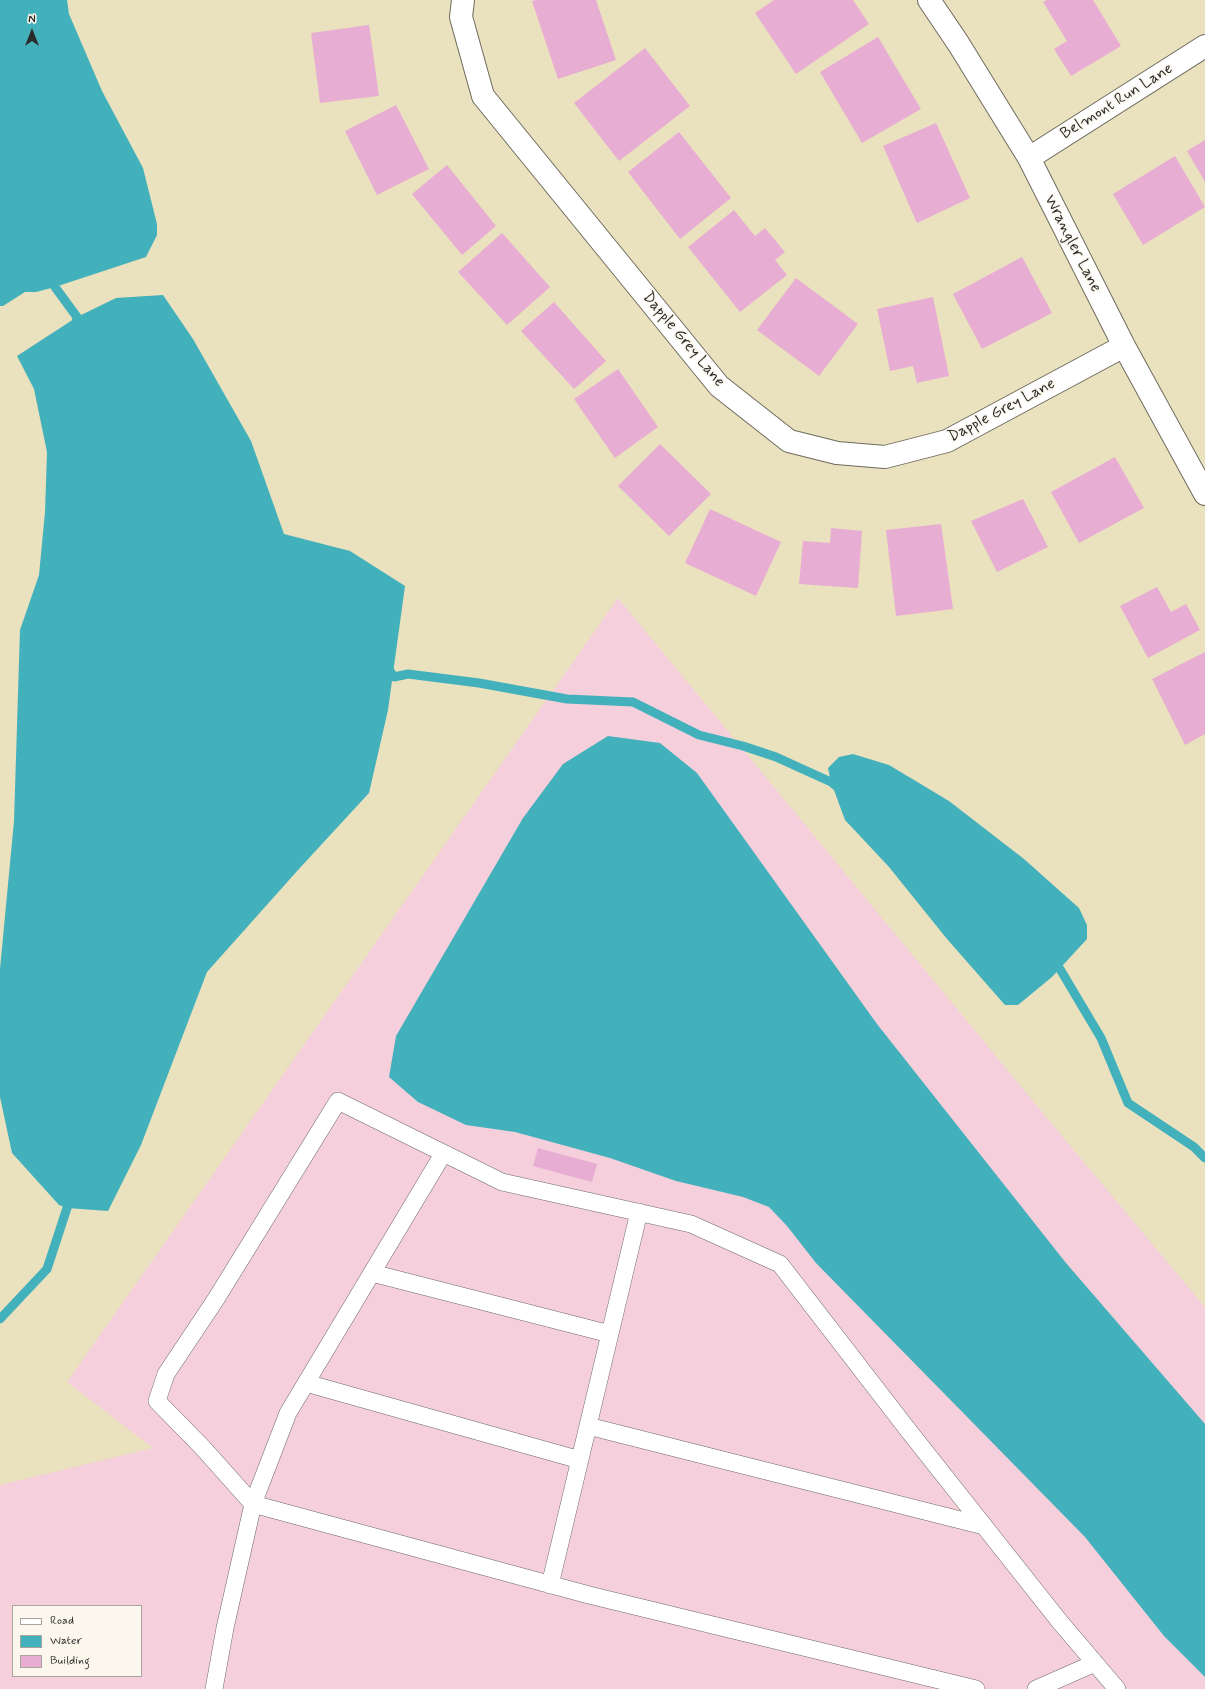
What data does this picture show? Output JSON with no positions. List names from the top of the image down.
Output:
{
  "streets": {
    "street": ["Belmont Run Lane", "Wrangler Lane", "Dapple Grey Lane"]
  },
  "crossings": [
    ["Belmont Run Lane", "Wrangler Lane"],
    ["Wrangler Lane", "Dapple Grey Lane"]
  ],
  "legend": ["Road", "Water", "Building"],
  "north": "top"
}
